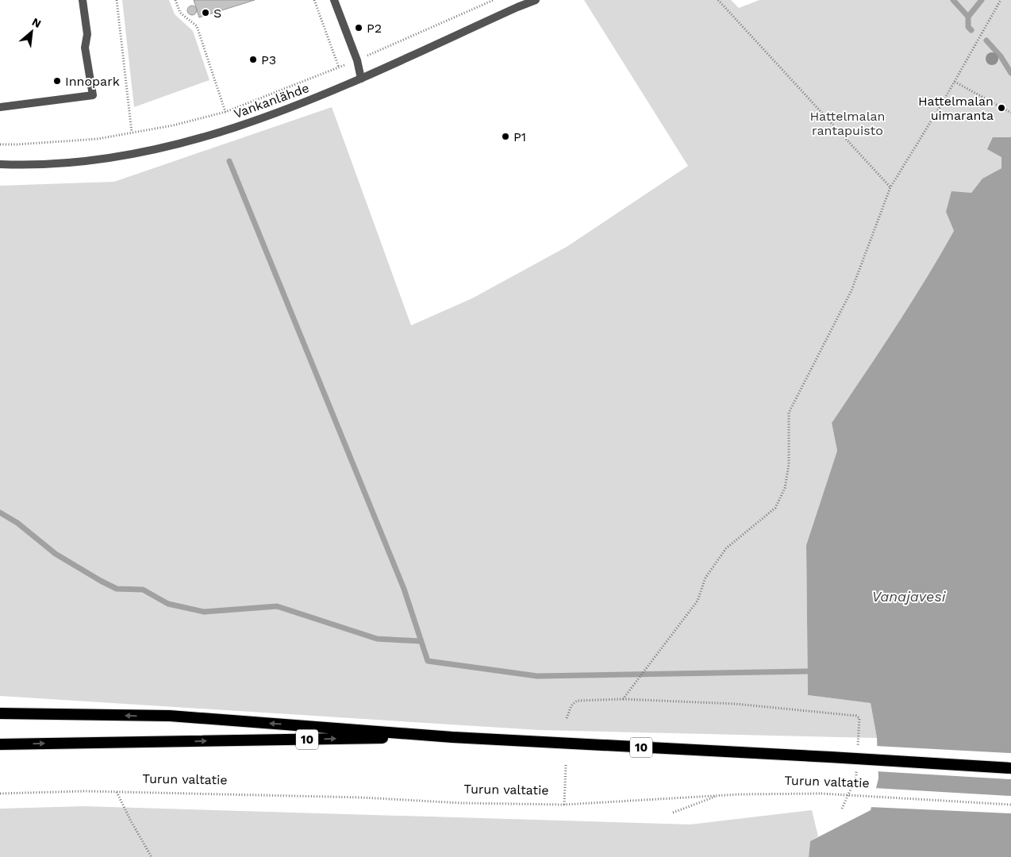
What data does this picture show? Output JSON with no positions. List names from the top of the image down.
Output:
{
  "streets": {
    "highway": ["10", "Turun valtatie"],
    "street": ["Vankanlähde"]
  },
  "water": ["Vanajavesi"],
  "parks": ["Hattelmalan rantapuisto"],
  "places": [
    "S",
    "P2",
    "P3",
    "Innopark",
    "Hattelmalan uimaranta",
    "P1"
  ],
  "north": "top right"
}
